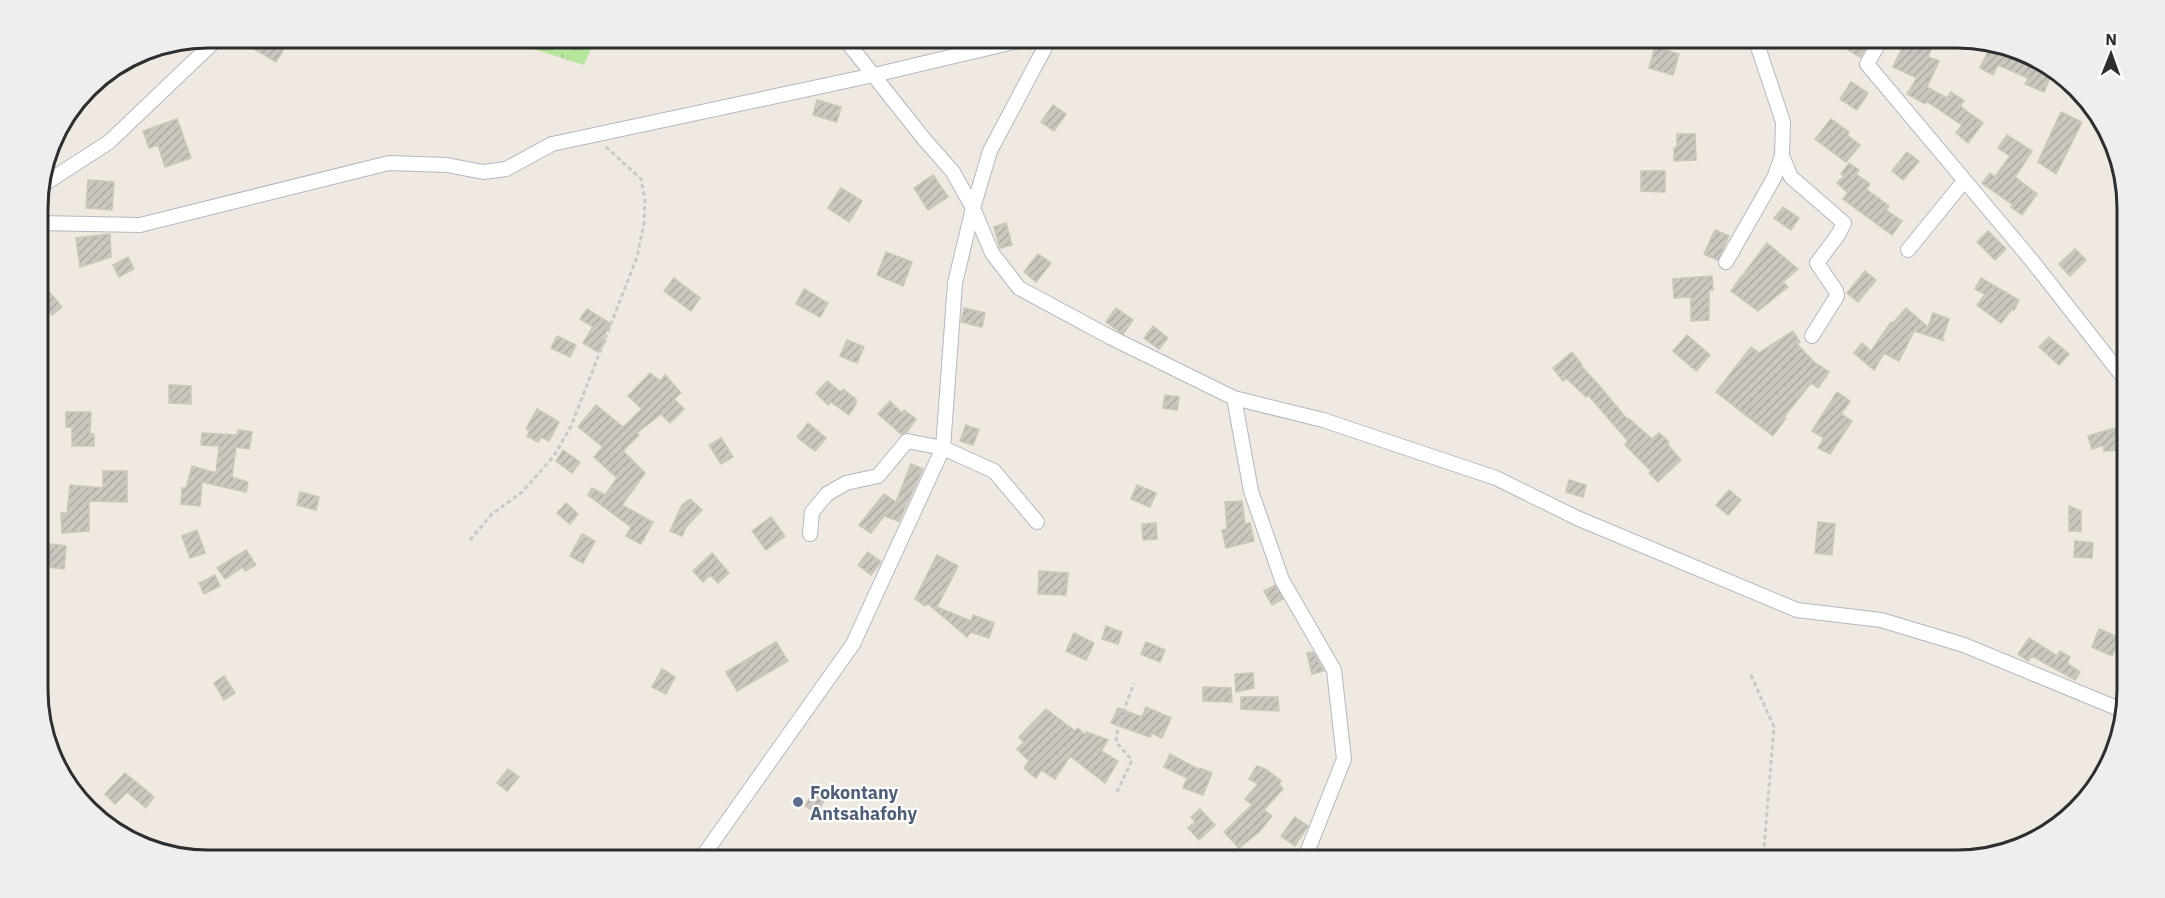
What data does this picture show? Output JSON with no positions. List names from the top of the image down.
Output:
{
  "places": ["Fokontany Antsahafohy"],
  "north": "top"
}
